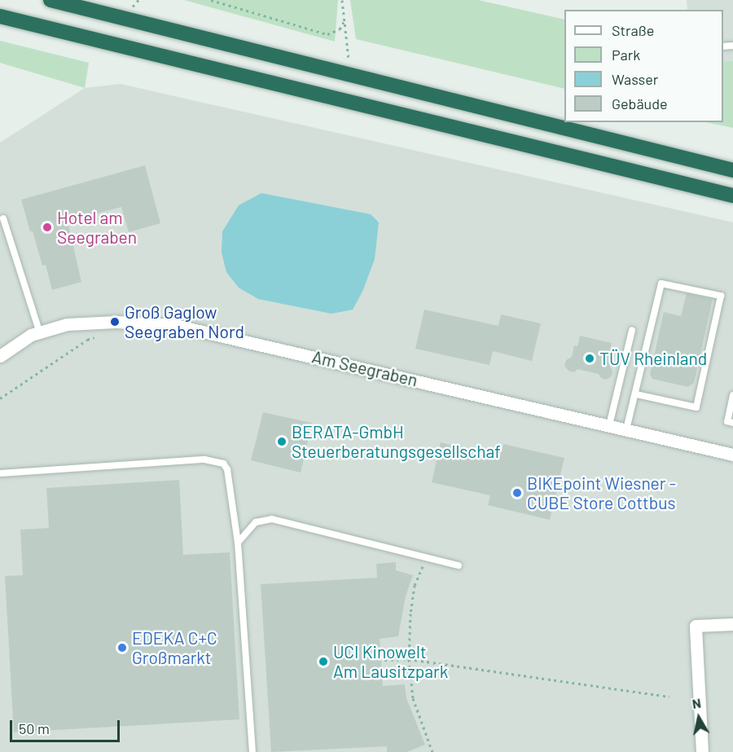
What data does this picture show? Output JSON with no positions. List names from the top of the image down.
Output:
{
  "streets": {
    "street": ["Am Seegraben"]
  },
  "places": [
    "Hotel am Seegraben",
    "Groß Gaglow Seegraben Nord",
    "TÜV Rheinland",
    "BERATA-GmbH Steuerberatungsgesellschaf",
    "BIKEpoint Wiesner - CUBE Store Cottbus",
    "EDEKA C+C Großmarkt",
    "UCI Kinowelt Am Lausitzpark"
  ],
  "legend": [
    "Straße",
    "Park",
    "Wasser",
    "Gebäude"
  ],
  "scale_bar": "50 m",
  "north": "top"
}
